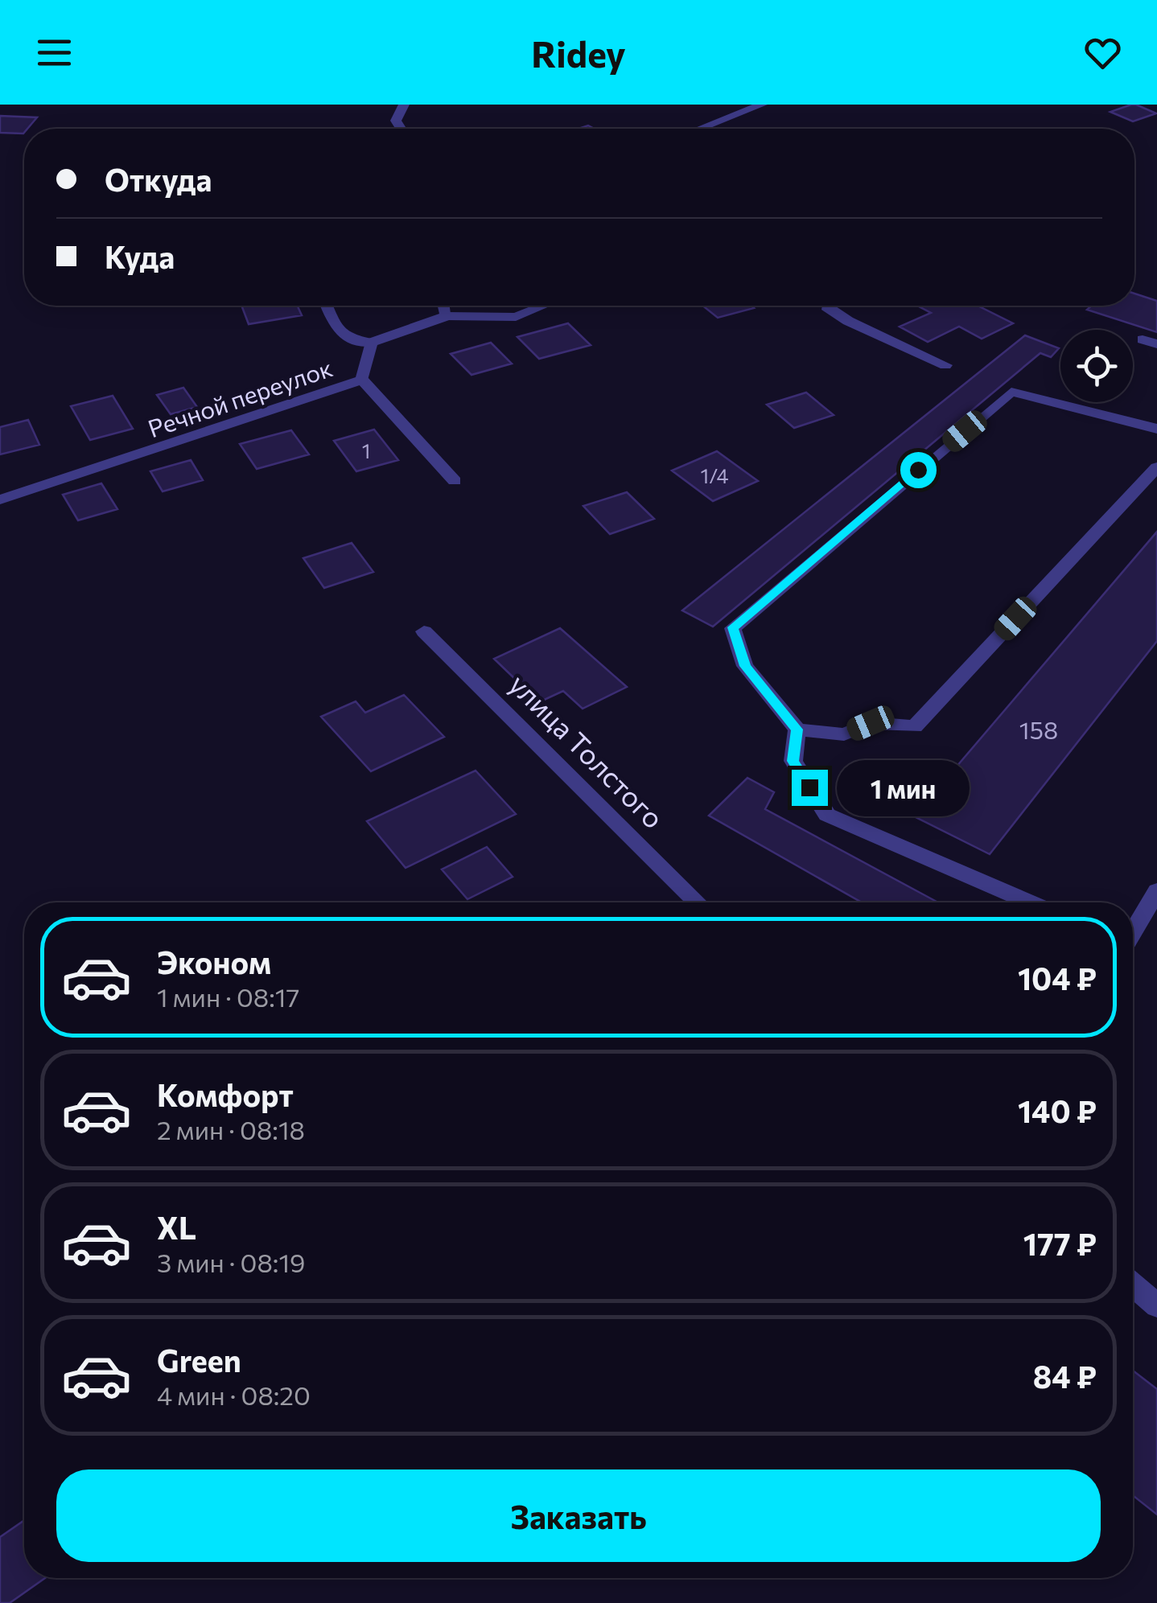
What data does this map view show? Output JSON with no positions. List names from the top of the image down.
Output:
{
  "streets": {
    "street": ["Речной переулок", "улица Толстого"]
  },
  "house_numbers": ["1", "1/4", "158"],
  "page": {
    "header": "Ridey",
    "banner": ["Откуда", "Куда"],
    "bubble": "1 мин",
    "list": [
      {
        "name": "Эконом",
        "note": "1 мин · 08:17",
        "value": "104 ₽"
      },
      {
        "name": "Комфорт",
        "note": "2 мин · 08:18",
        "value": "140 ₽"
      },
      {
        "name": "XL",
        "note": "3 мин · 08:19",
        "value": "177 ₽"
      },
      {
        "name": "Green",
        "note": "4 мин · 08:20",
        "value": "84 ₽"
      }
    ],
    "buttons": "Заказать"
  }
}
